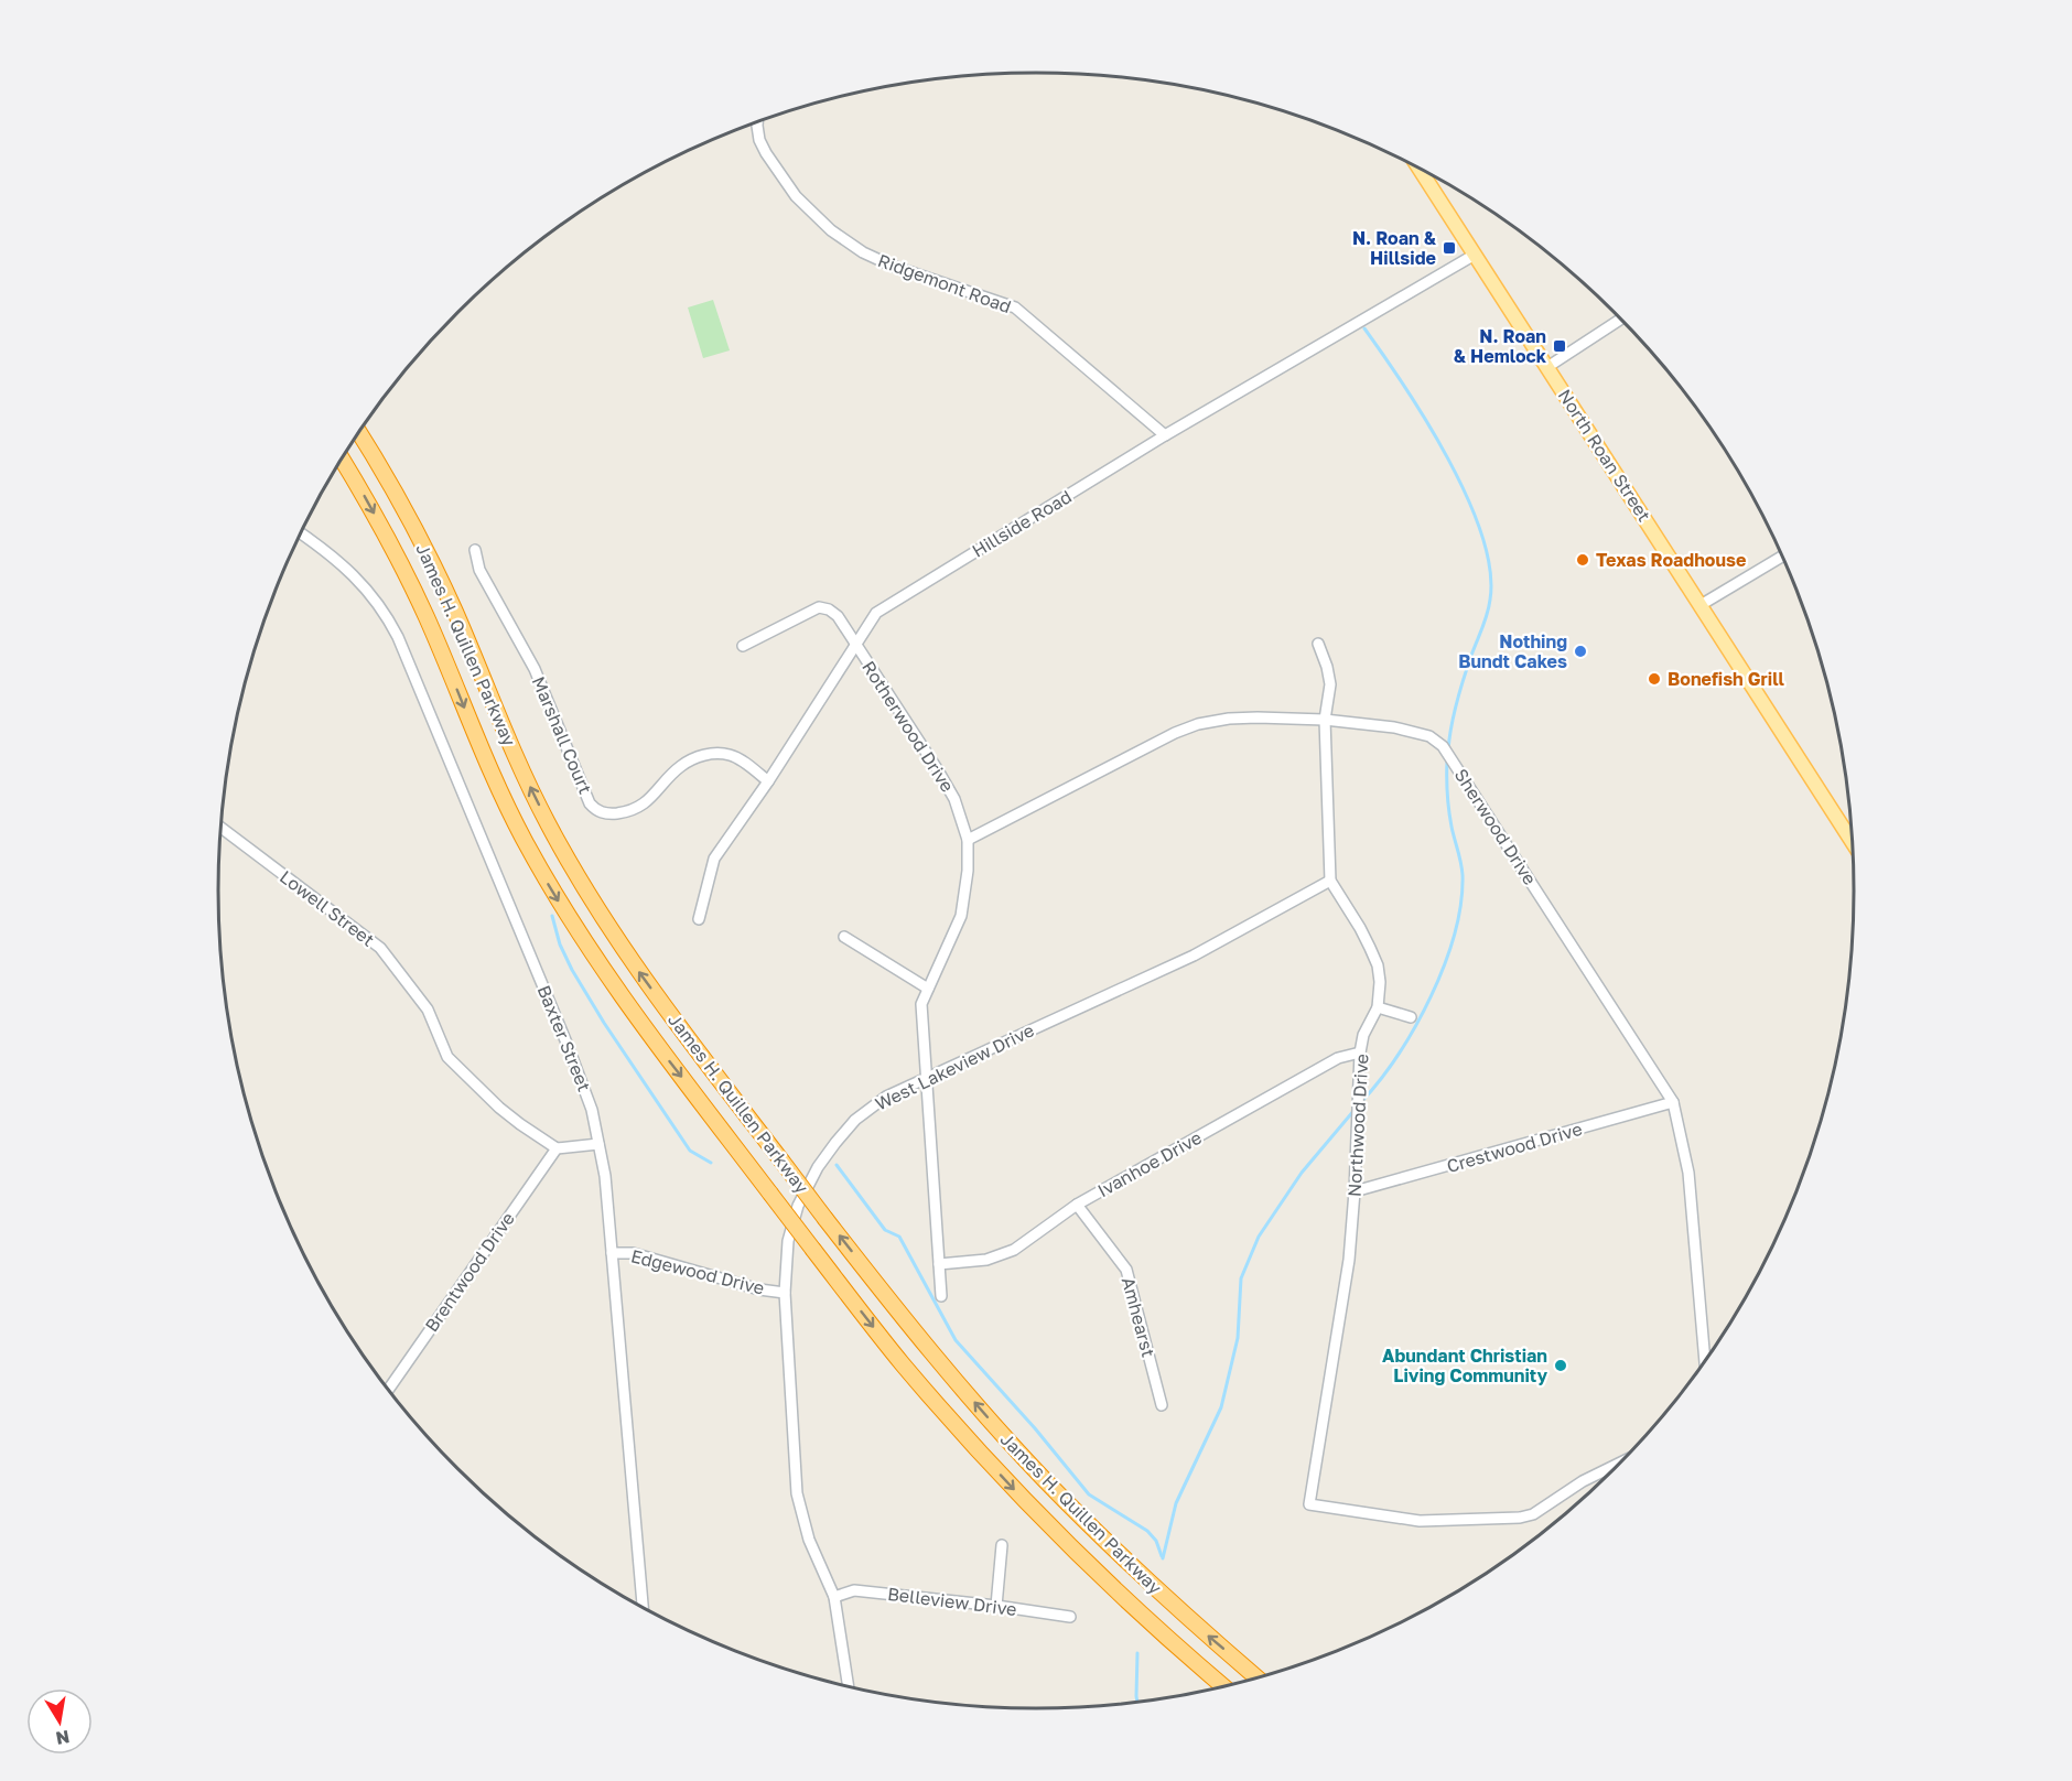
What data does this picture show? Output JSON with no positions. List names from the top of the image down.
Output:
{
  "streets": {
    "highway": ["James H. Quillen Parkway"],
    "main road": ["North Roan Street"],
    "street": [
      "Ridgemont Road",
      "Hillside Road",
      "Rotherwood Drive",
      "Marshall Court",
      "Sherwood Drive",
      "Lowell Street",
      "Baxter Street",
      "West Lakeview Drive",
      "Northwood Drive",
      "Crestwood Drive",
      "Ivanhoe Drive",
      "Brentwood Drive",
      "Edgewood Drive",
      "Amhearst",
      "Belleview Drive"
    ]
  },
  "crossings": [
    ["Ridgemont Road", "Hillside Road"],
    ["North Roan Street", "Hillside Road"],
    ["Hillside Road", "Rotherwood Drive"],
    ["Hillside Road", "Marshall Court"],
    ["Rotherwood Drive", "Sherwood Drive"],
    ["Rotherwood Drive", "West Lakeview Drive"],
    ["Rotherwood Drive", "Ivanhoe Drive"],
    ["Sherwood Drive", "Crestwood Drive"],
    ["Lowell Street", "Brentwood Drive"],
    ["Baxter Street", "Edgewood Drive"],
    ["West Lakeview Drive", "Northwood Drive"],
    ["West Lakeview Drive", "Edgewood Drive"],
    ["West Lakeview Drive", "Belleview Drive"],
    ["Northwood Drive", "Crestwood Drive"],
    ["Northwood Drive", "Ivanhoe Drive"],
    ["Ivanhoe Drive", "Amhearst"]
  ],
  "places": {
    "transit": ["N. Roan & Hillside", "N. Roan & Hemlock"],
    "other": [
      "Texas Roadhouse",
      "Nothing Bundt Cakes",
      "Bonefish Grill",
      "Abundant Christian Living Community"
    ]
  },
  "north": "bottom"
}
